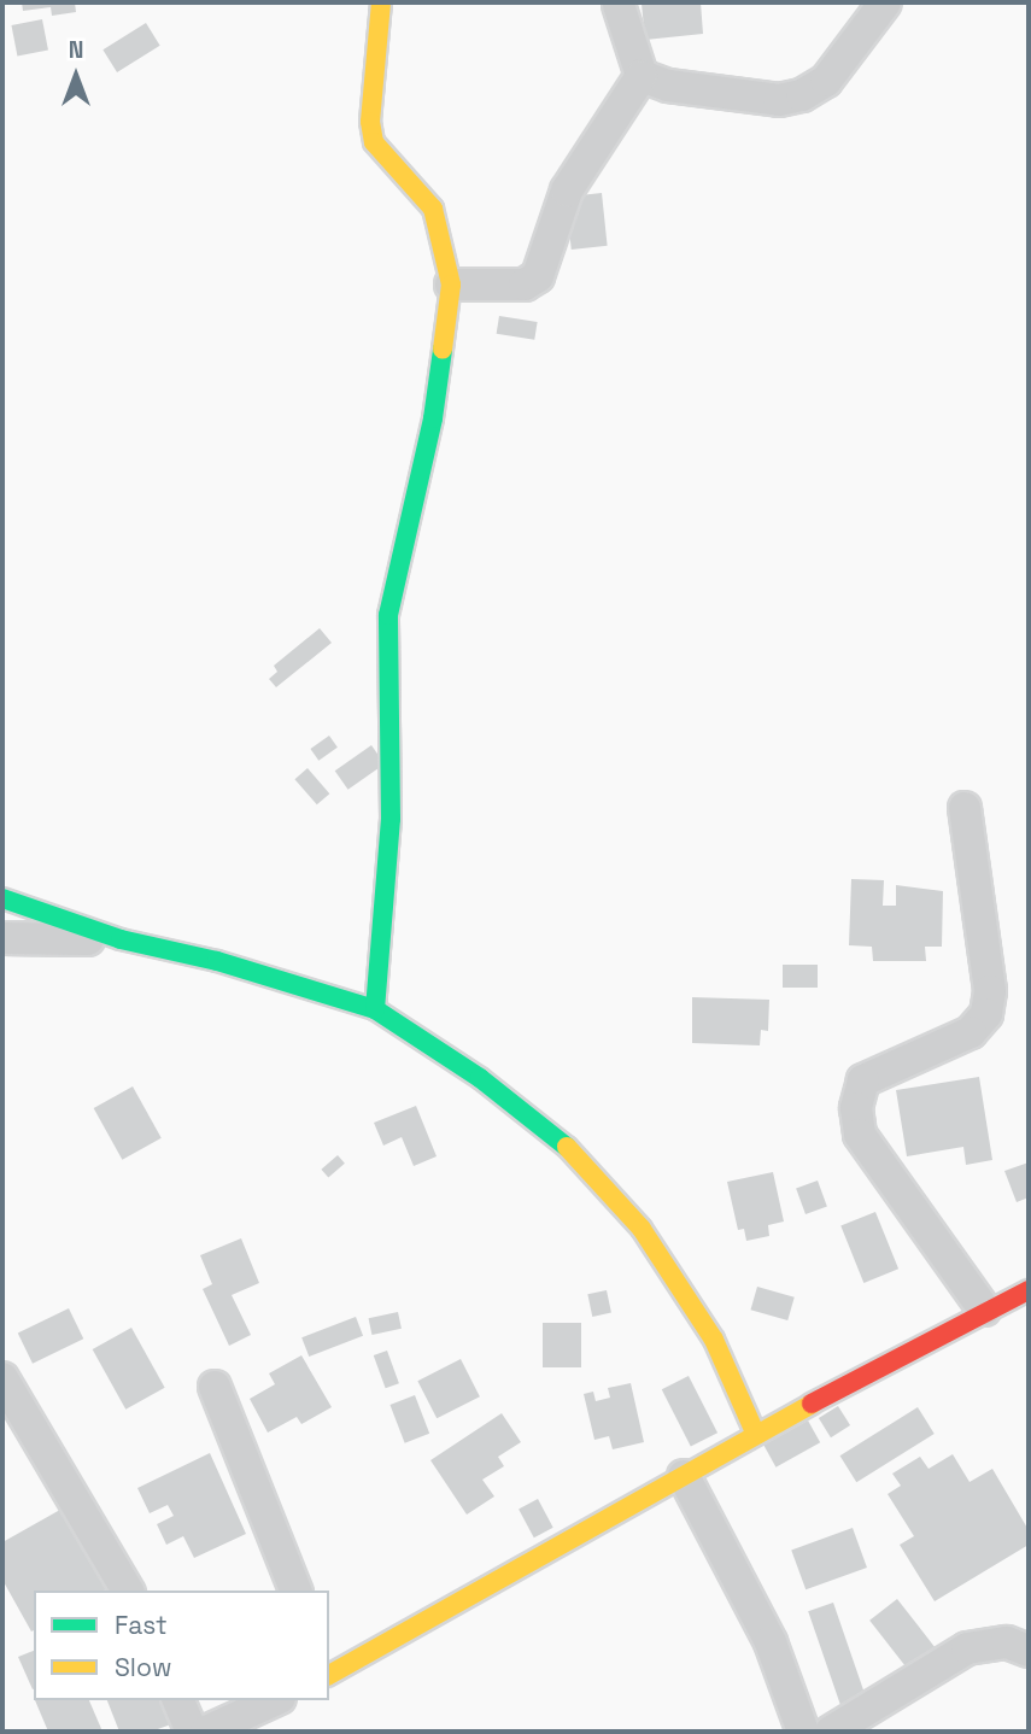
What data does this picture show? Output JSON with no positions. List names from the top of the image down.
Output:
{
  "legend": ["Fast", "Slow"],
  "north": "top"
}
